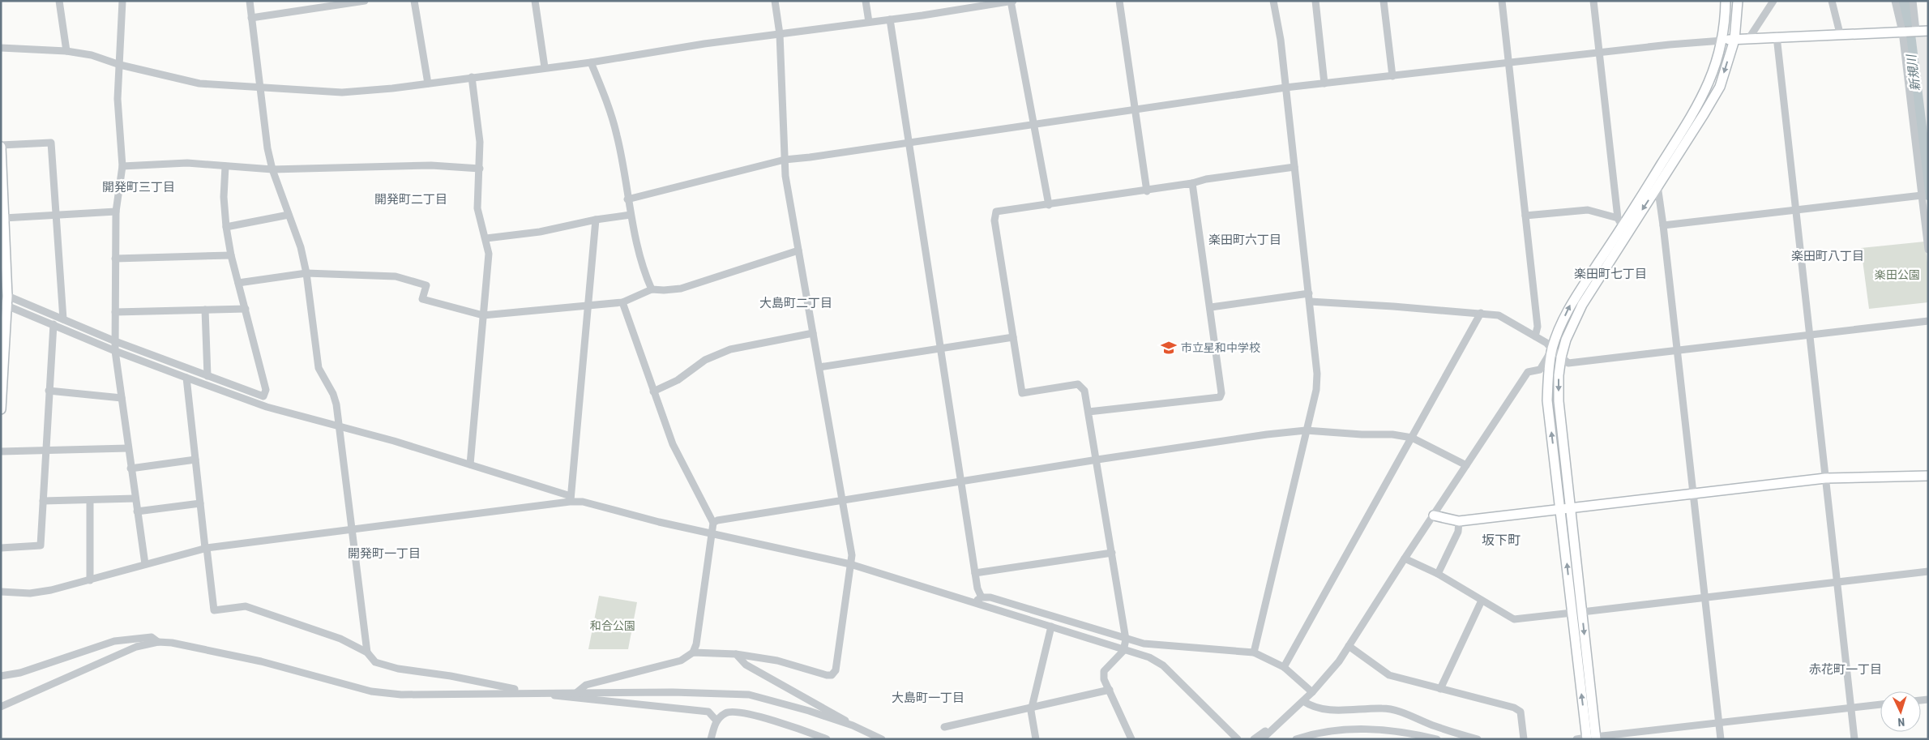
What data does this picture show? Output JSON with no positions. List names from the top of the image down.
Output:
{
  "districts": [
    "開発町三丁目",
    "開発町二丁目",
    "楽田町六丁目",
    "楽田町八丁目",
    "楽田町七丁目",
    "大島町二丁目",
    "坂下町",
    "開発町一丁目",
    "赤花町一丁目",
    "大島町一丁目"
  ],
  "water": ["新規川"],
  "parks": ["楽田公園", "和合公園"],
  "places": {
    "school or university": ["市立星和中学校"]
  },
  "north": "bottom"
}
